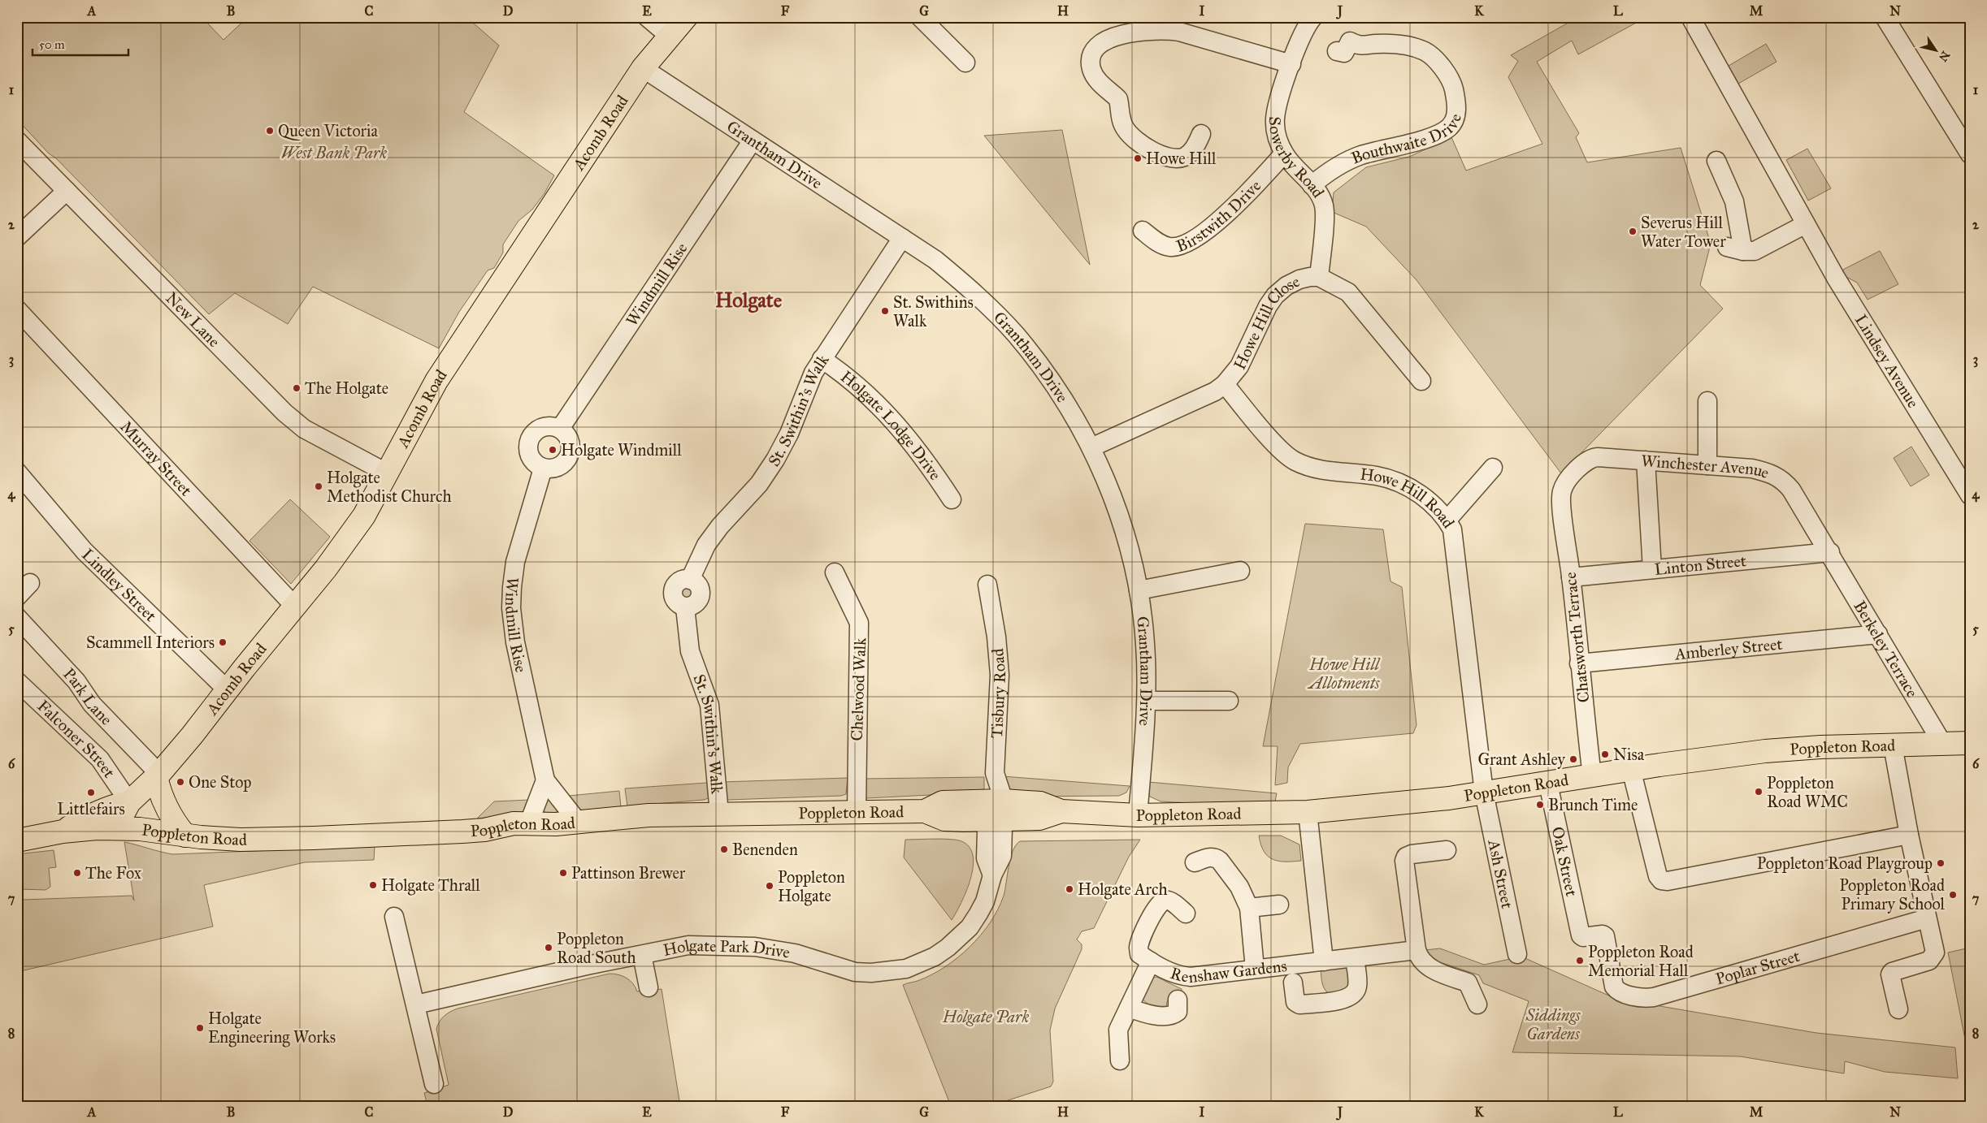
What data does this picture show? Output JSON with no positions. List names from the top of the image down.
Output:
{
  "streets": {
    "main road": ["Acomb Road", "Poppleton Road"],
    "street": [
      "Bouthwaite Drive",
      "Grantham Drive",
      "Sowerby Road",
      "Birstwith Drive",
      "Windmill Rise",
      "New Lane",
      "Howe Hill Close",
      "Lindsey Avenue",
      "St. Swithin's Walk",
      "Holgate Lodge Drive",
      "Murray Street",
      "Winchester Avenue",
      "Howe Hill Road",
      "Linton Street",
      "Lindley Street",
      "Chatsworth Terrace",
      "Amberley Street",
      "Berkeley Terrace",
      "Chelwood Walk",
      "Tisbury Road",
      "Park Lane",
      "Falconer Street",
      "Oak Street",
      "Ash Street",
      "Holgate Park Drive",
      "Renshaw Gardens",
      "Poplar Street"
    ]
  },
  "crossings": [
    ["Acomb Road", "Grantham Drive"],
    ["Acomb Road", "New Lane"],
    ["Acomb Road", "Murray Street"],
    ["Acomb Road", "Lindley Street"],
    ["Acomb Road", "Park Lane"],
    ["Acomb Road", "Falconer Street"],
    ["Acomb Road", "Poppleton Road"],
    ["Bouthwaite Drive", "Sowerby Road"],
    ["Grantham Drive", "Windmill Rise"],
    ["Grantham Drive", "Howe Hill Close"],
    ["Grantham Drive", "St. Swithin's Walk"],
    ["Grantham Drive", "Poppleton Road"],
    ["Sowerby Road", "Birstwith Drive"],
    ["Sowerby Road", "Howe Hill Close"],
    ["Windmill Rise", "Poppleton Road"],
    ["Howe Hill Close", "Howe Hill Road"],
    ["St. Swithin's Walk", "Holgate Lodge Drive"],
    ["St. Swithin's Walk", "Poppleton Road"],
    ["Winchester Avenue", "Linton Street"],
    ["Winchester Avenue", "Chatsworth Terrace"],
    ["Winchester Avenue", "Berkeley Terrace"],
    ["Howe Hill Road", "Poppleton Road"],
    ["Howe Hill Road", "Ash Street"],
    ["Linton Street", "Chatsworth Terrace"],
    ["Linton Street", "Berkeley Terrace"],
    ["Chatsworth Terrace", "Amberley Street"],
    ["Chatsworth Terrace", "Poppleton Road"],
    ["Amberley Street", "Berkeley Terrace"],
    ["Berkeley Terrace", "Poppleton Road"],
    ["Chelwood Walk", "Poppleton Road"],
    ["Tisbury Road", "Poppleton Road"],
    ["Tisbury Road", "Holgate Park Drive"],
    ["Poppleton Road", "Oak Street"],
    ["Poppleton Road", "Ash Street"],
    ["Poppleton Road", "Holgate Park Drive"],
    ["Oak Street", "Poplar Street"]
  ],
  "districts": ["Holgate"],
  "parks": [
    "West Bank Park",
    "Howe Hill Allotments",
    "Siddings Gardens",
    "Holgate Park"
  ],
  "places": [
    "Queen Victoria",
    "Howe Hill",
    "Severus Hill Water Tower",
    "St. Swithins Walk",
    "The Holgate",
    "Holgate Windmill",
    "Holgate Methodist Church",
    "Scammell Interiors",
    "Nisa",
    "Grant Ashley",
    "One Stop",
    "Poppleton Road WMC",
    "Littlefairs",
    "Brunch Time",
    "Benenden",
    "Poppleton Road Playgroup",
    "The Fox",
    "Pattinson Brewer",
    "Holgate Thrall",
    "Poppleton Holgate",
    "Holgate Arch",
    "Poppleton Road Primary School",
    "Poppleton Road South",
    "Poppleton Road Memorial Hall",
    "Holgate Engineering Works"
  ],
  "scale_bar": "50 m",
  "north": "bottom right",
  "grid": {
    "columns": [
      "A",
      "B",
      "C",
      "D",
      "E",
      "F",
      "G",
      "H",
      "I",
      "J",
      "K",
      "L",
      "M",
      "N"
    ],
    "rows": [
      "1",
      "2",
      "3",
      "4",
      "5",
      "6",
      "7",
      "8"
    ]
  }
}
